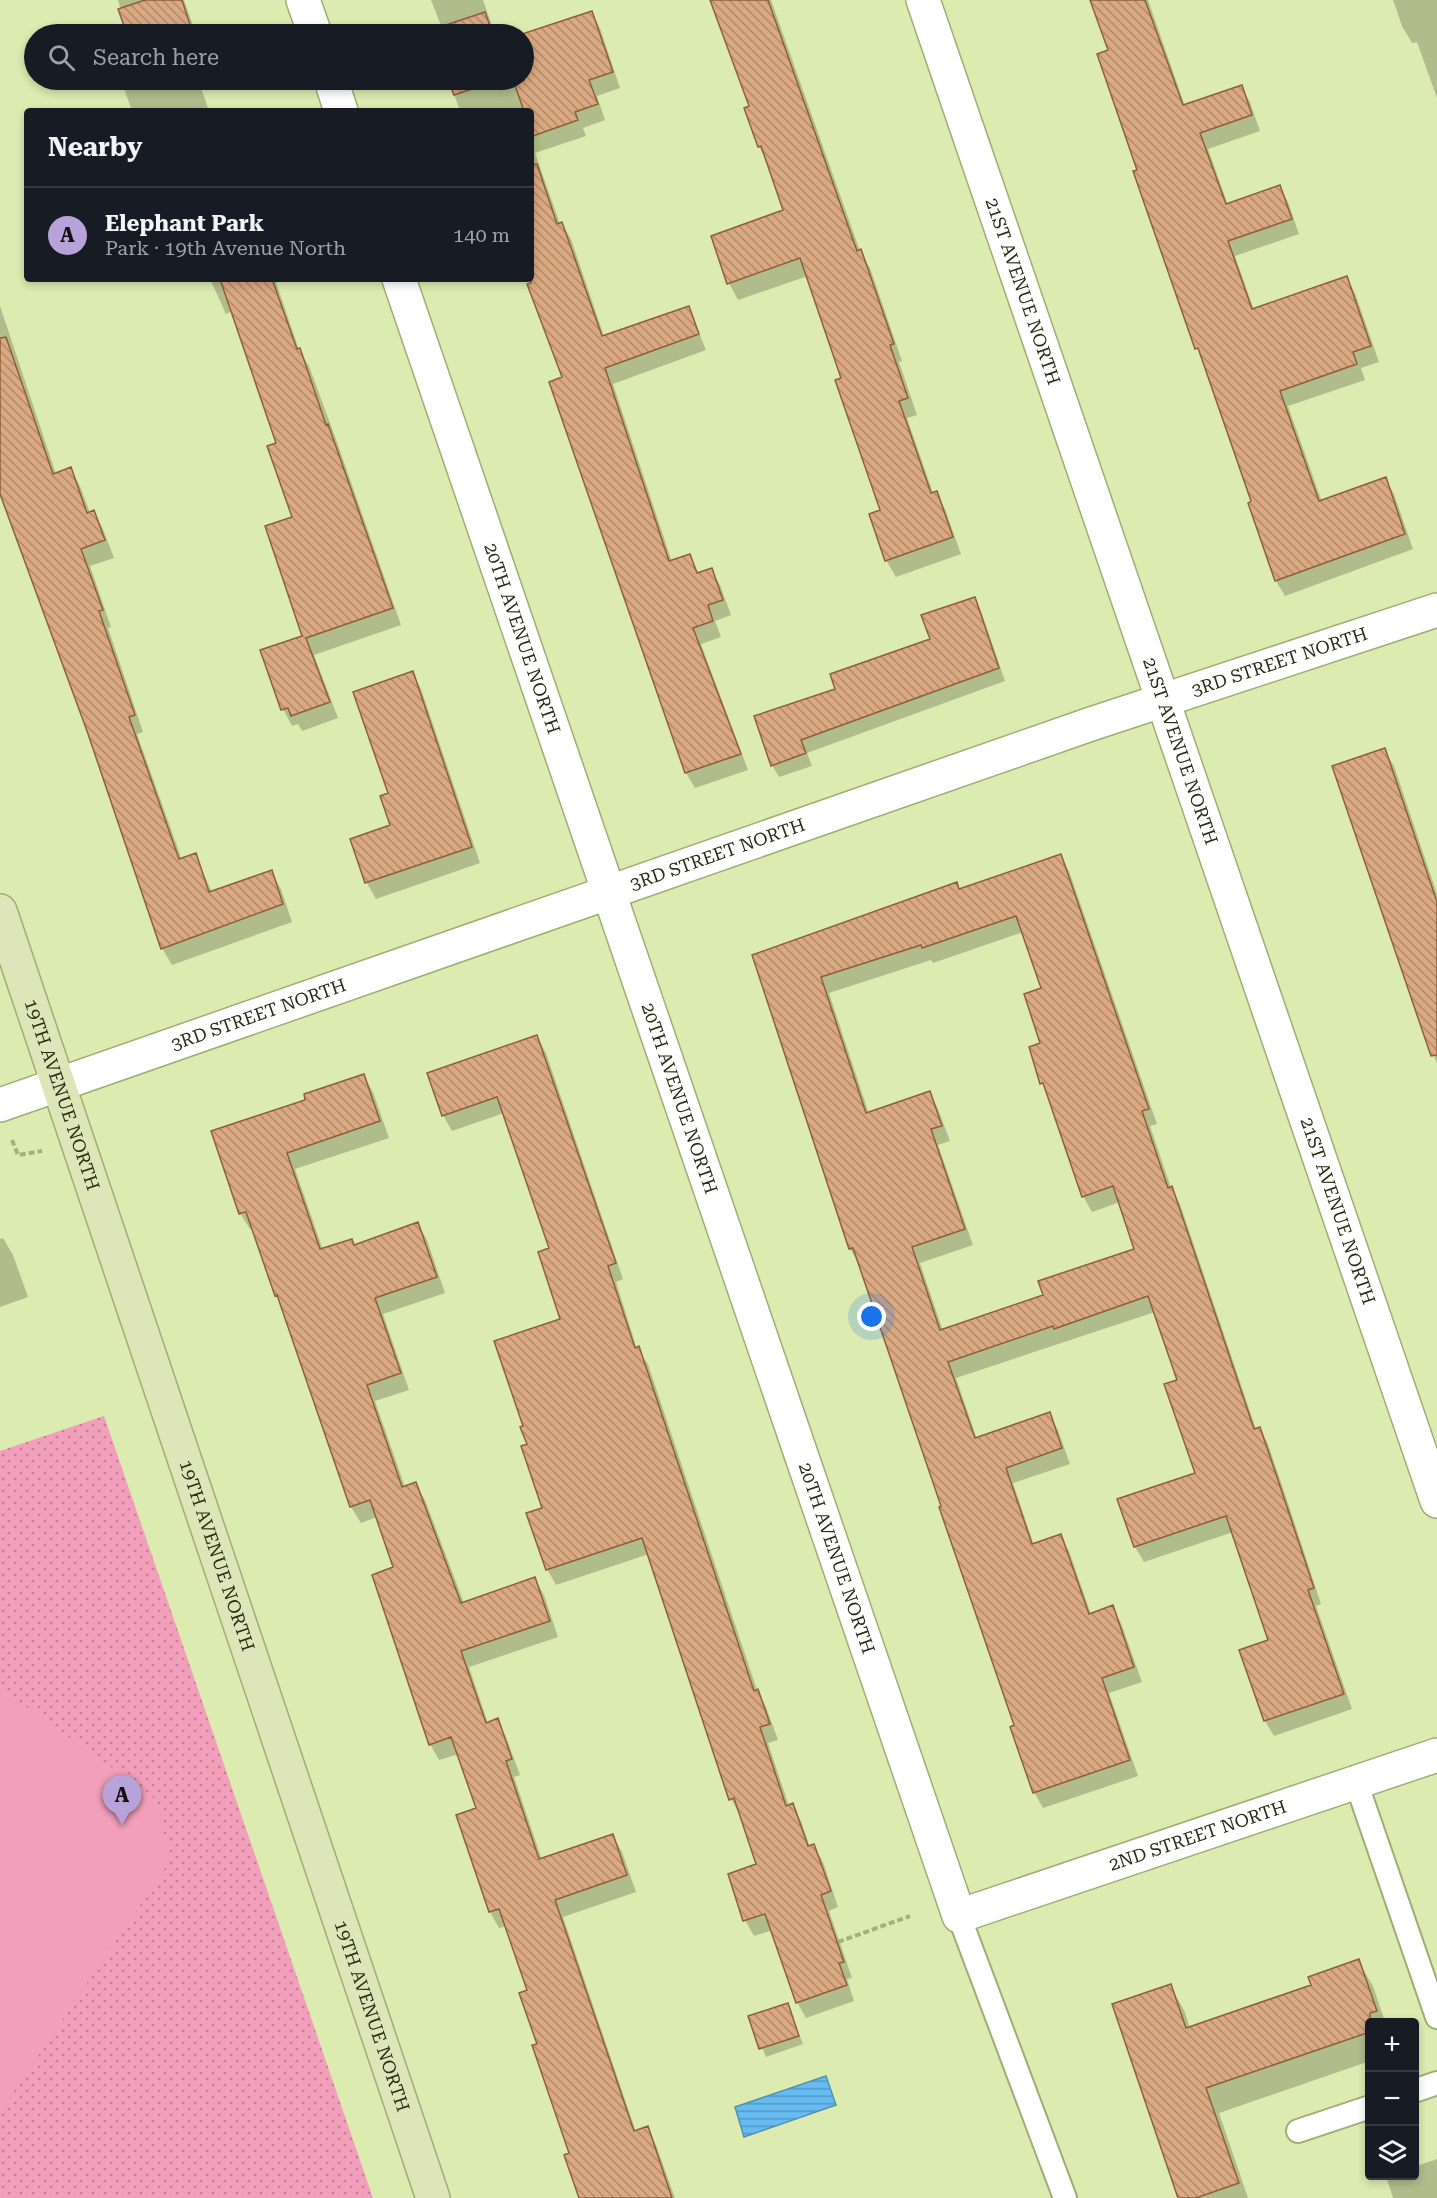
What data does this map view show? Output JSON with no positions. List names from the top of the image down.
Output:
{
  "streets": {
    "street": [
      "21ST AVENUE NORTH",
      "20TH AVENUE NORTH",
      "3RD STREET NORTH",
      "19TH AVENUE NORTH",
      "2ND STREET NORTH"
    ]
  },
  "crossings": [
    ["21ST AVENUE NORTH", "3RD STREET NORTH"],
    ["20TH AVENUE NORTH", "3RD STREET NORTH"],
    ["20TH AVENUE NORTH", "2ND STREET NORTH"],
    ["3RD STREET NORTH", "19TH AVENUE NORTH"]
  ],
  "page": {
    "search": "Search here",
    "heading": "Nearby",
    "list": [
      {
        "mark": "A",
        "name": "Elephant Park",
        "note": "Park · 19th Avenue North",
        "value": "140 m"
      }
    ],
    "pins": "A",
    "map_buttons": ["+", "−"]
  }
}
